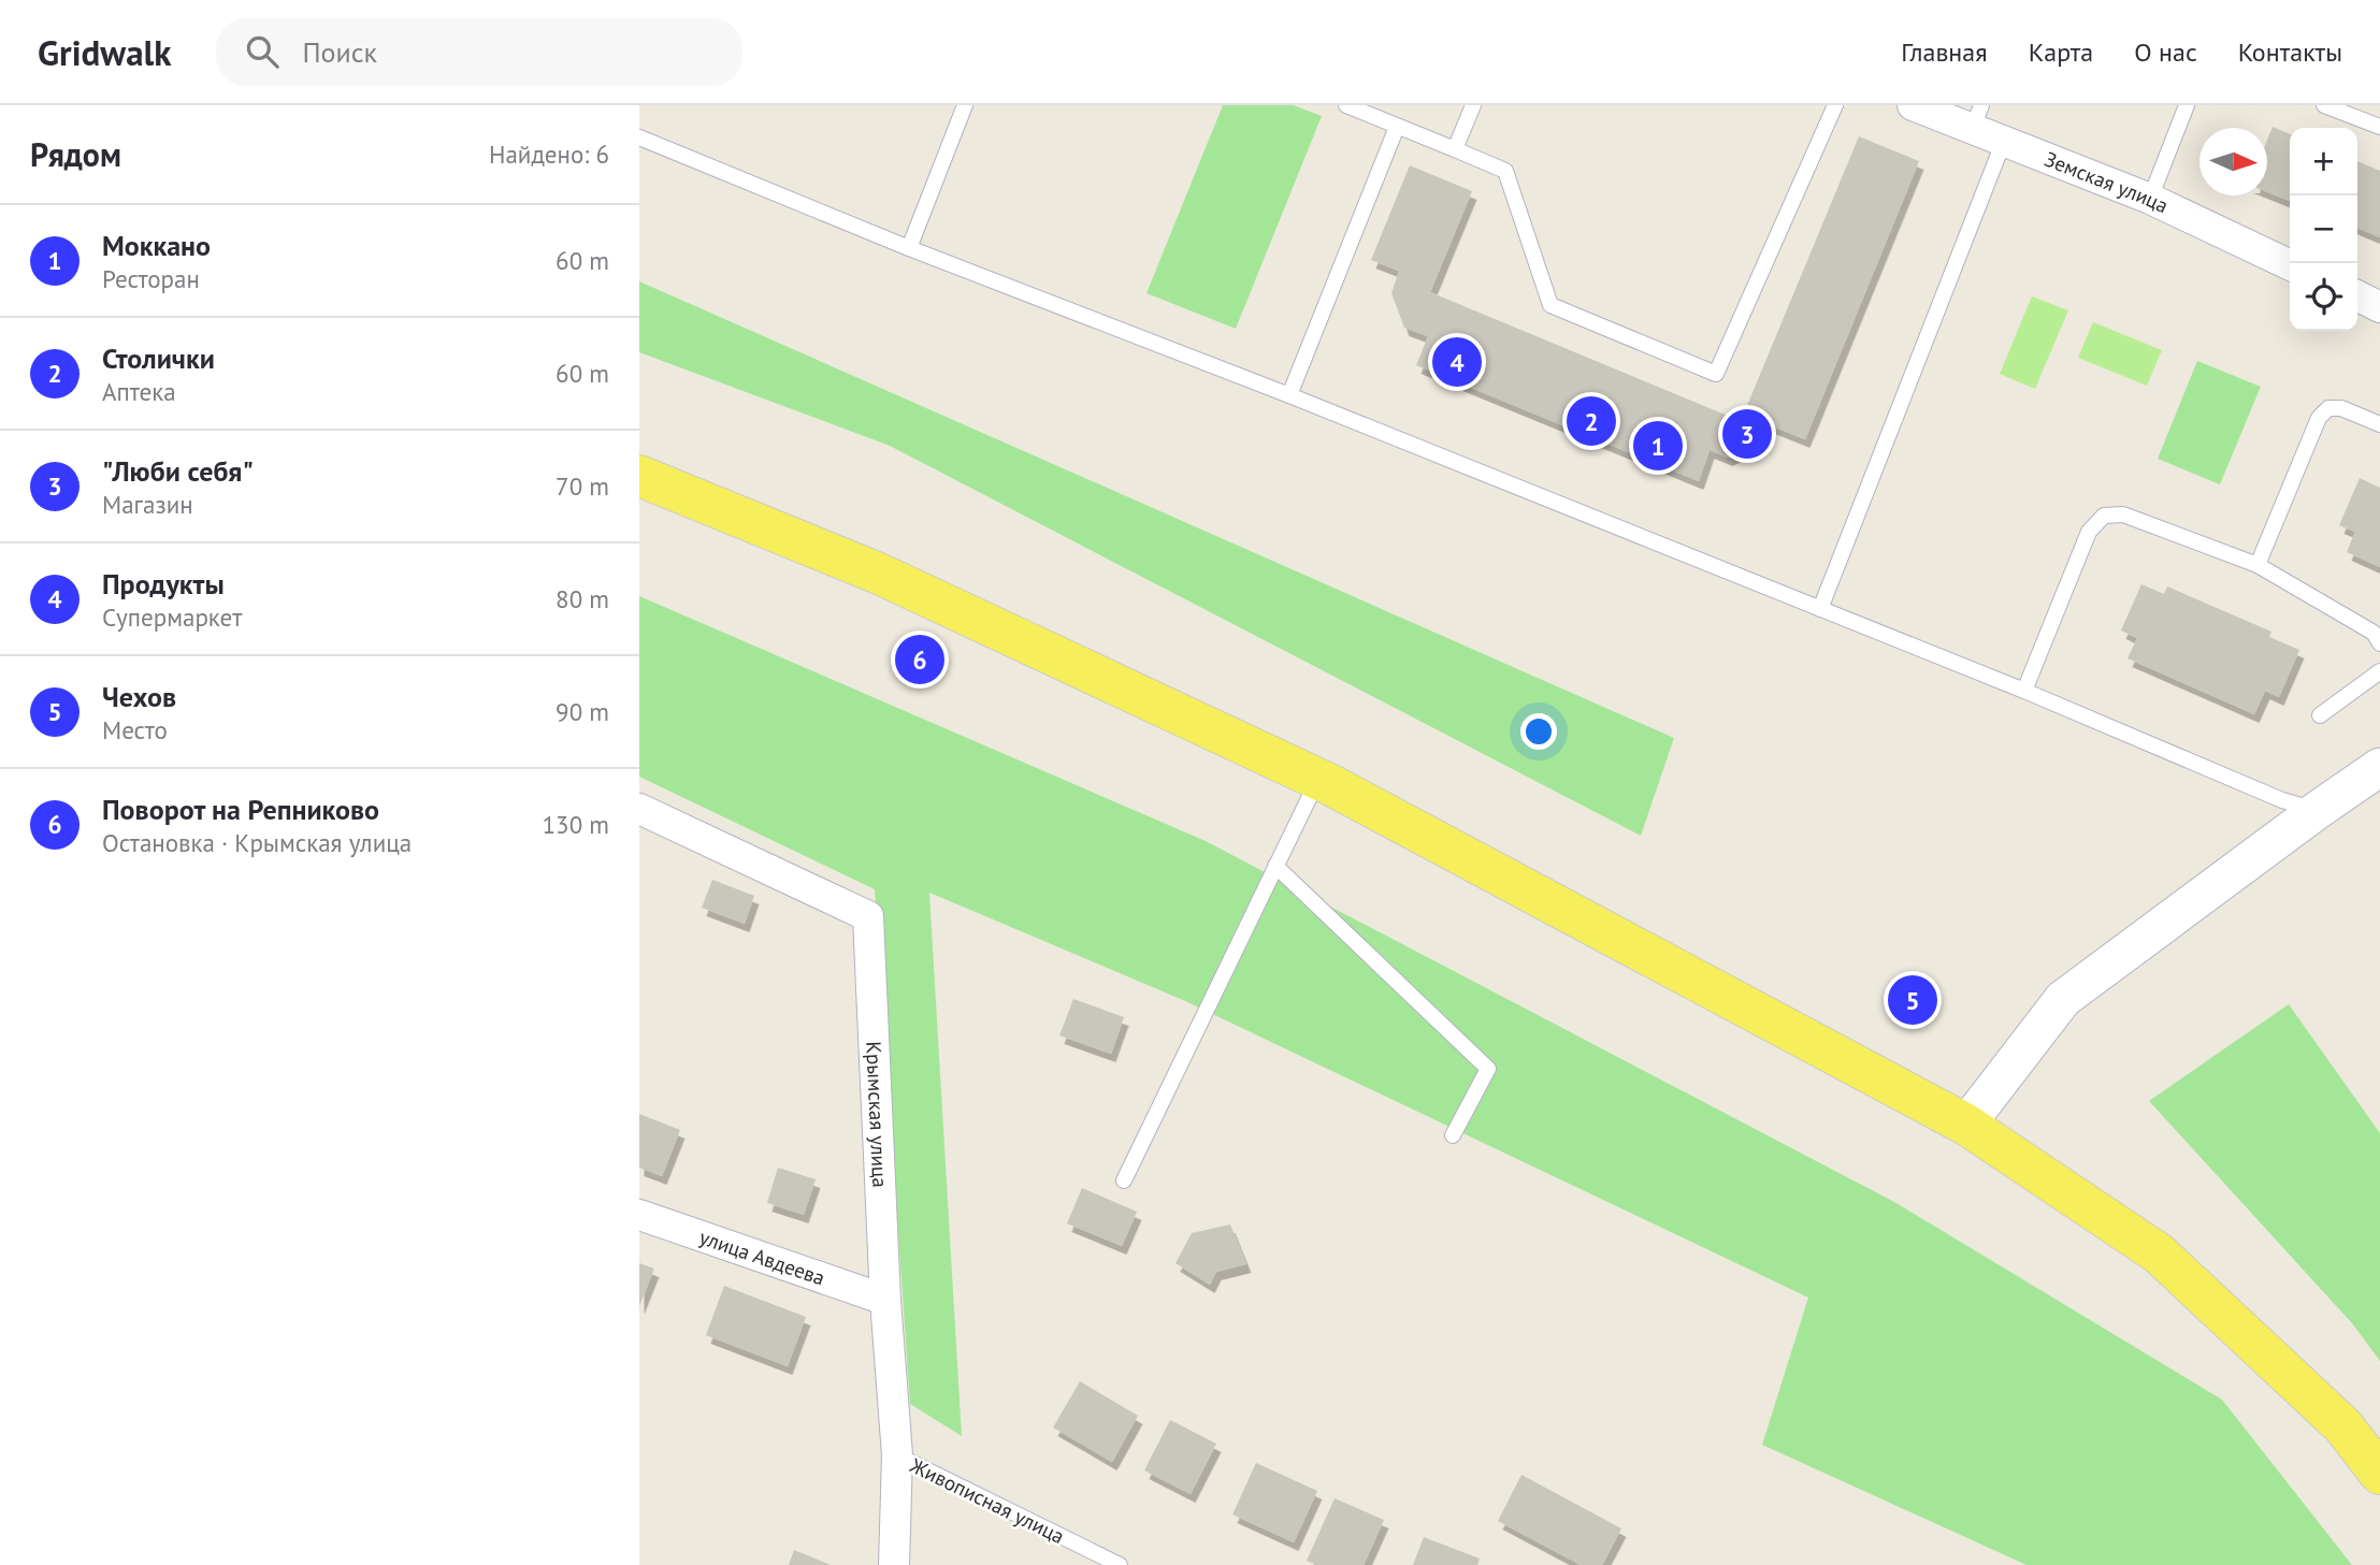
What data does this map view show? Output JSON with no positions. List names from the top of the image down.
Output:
{
  "streets": {
    "street": ["Земская улица", "Крымская улица", "улица Авдеева"],
    "lane": ["Живописная улица"]
  },
  "crossings": [
    ["Крымская улица", "улица Авдеева"],
    ["Крымская улица", "Живописная улица"]
  ],
  "north": "right",
  "page": {
    "header": "Gridwalk",
    "search": "Поиск",
    "nav": [
      "Главная",
      "Карта",
      "О нас",
      "Контакты"
    ],
    "heading": ["Рядом", "Найдено: 6"],
    "map_buttons": ["+", "−"],
    "list": [
      {
        "mark": "1",
        "name": "Моккано",
        "note": "Ресторан",
        "value": "60 m"
      },
      {
        "mark": "2",
        "name": "Столички",
        "note": "Аптека",
        "value": "60 m"
      },
      {
        "mark": "3",
        "name": "\"Люби себя\"",
        "note": "Магазин",
        "value": "70 m"
      },
      {
        "mark": "4",
        "name": "Продукты",
        "note": "Супермаркет",
        "value": "80 m"
      },
      {
        "mark": "5",
        "name": "Чехов",
        "note": "Место",
        "value": "90 m"
      },
      {
        "mark": "6",
        "name": "Поворот на Репниково",
        "note": "Остановка · Крымская улица",
        "value": "130 m"
      }
    ],
    "pins": [
      "4",
      "2",
      "3",
      "1",
      "6",
      "5"
    ]
  }
}
